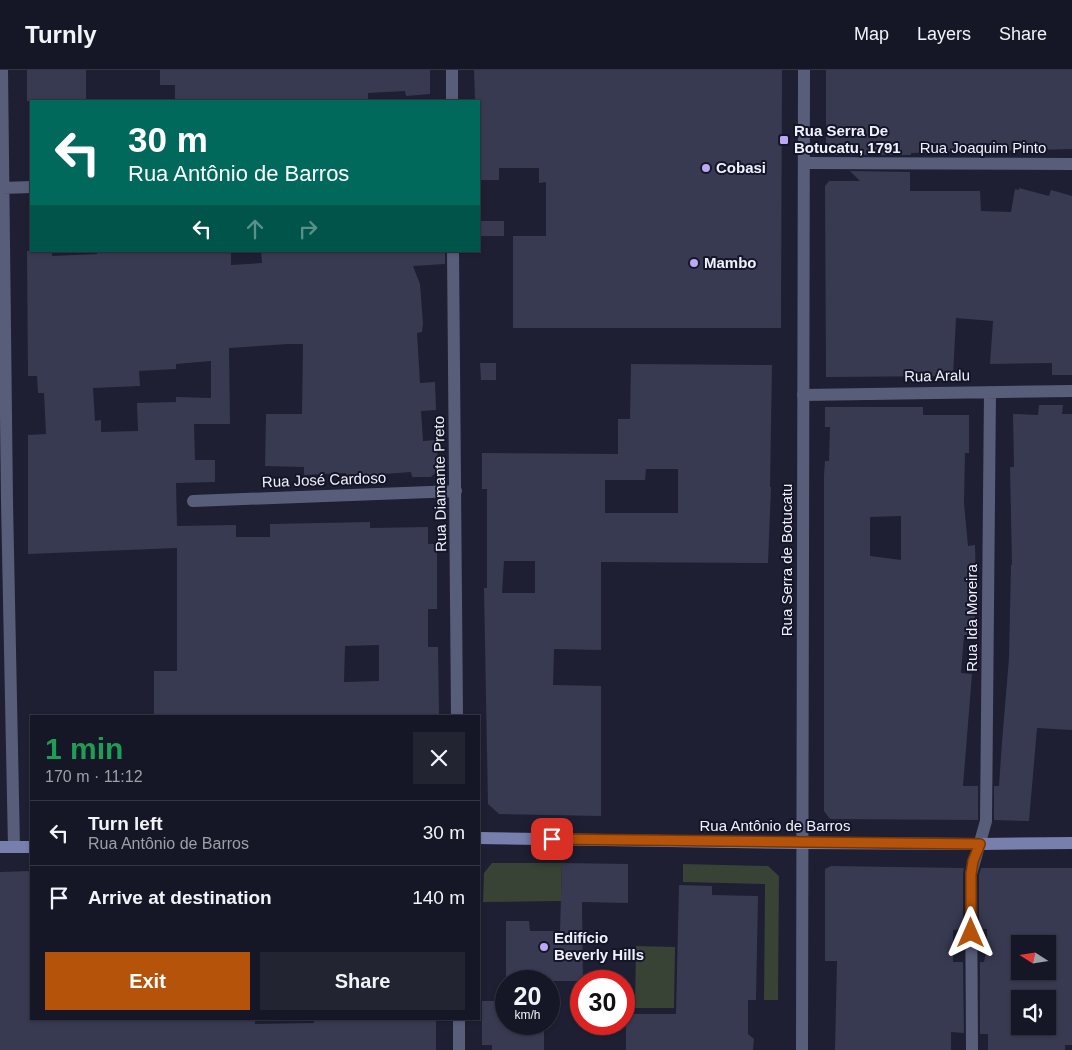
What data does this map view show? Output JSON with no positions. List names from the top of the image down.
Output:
{
  "streets": {
    "main road": ["Rua Antônio de Barros"],
    "street": [
      "Rua Joaquim Pinto",
      "Rua Aralu",
      "Rua José Cardoso",
      "Rua Diamante Preto",
      "Rua Serra de Botucatu",
      "Rua Ida Moreira"
    ]
  },
  "crossings": [
    ["Rua Joaquim Pinto", "Rua Serra de Botucatu"],
    ["Rua Aralu", "Rua Serra de Botucatu"],
    ["Rua Aralu", "Rua Ida Moreira"],
    ["Rua José Cardoso", "Rua Diamante Preto"],
    ["Rua Serra de Botucatu", "Rua Antônio de Barros"],
    ["Rua Ida Moreira", "Rua Antônio de Barros"]
  ],
  "places": {
    "transit": ["Rua Serra De Botucatu, 1791"],
    "other": ["Cobasi", "Mambo", "Edifício Beverly Hills"]
  },
  "north": "left",
  "page": {
    "header": "Turnly",
    "nav": ["Map", "Layers", "Share"],
    "turn": ["30 m", "Rua Antônio de Barros"],
    "heading": ["1 min", "170 m · 11:12"],
    "list": [
      {
        "name": "Turn left",
        "note": "Rua Antônio de Barros",
        "value": "30 m"
      },
      {
        "name": "Arrive at destination",
        "value": "140 m"
      }
    ],
    "buttons": ["Exit", "Share"],
    "speed": "20 km/h",
    "limit": "30"
  }
}
